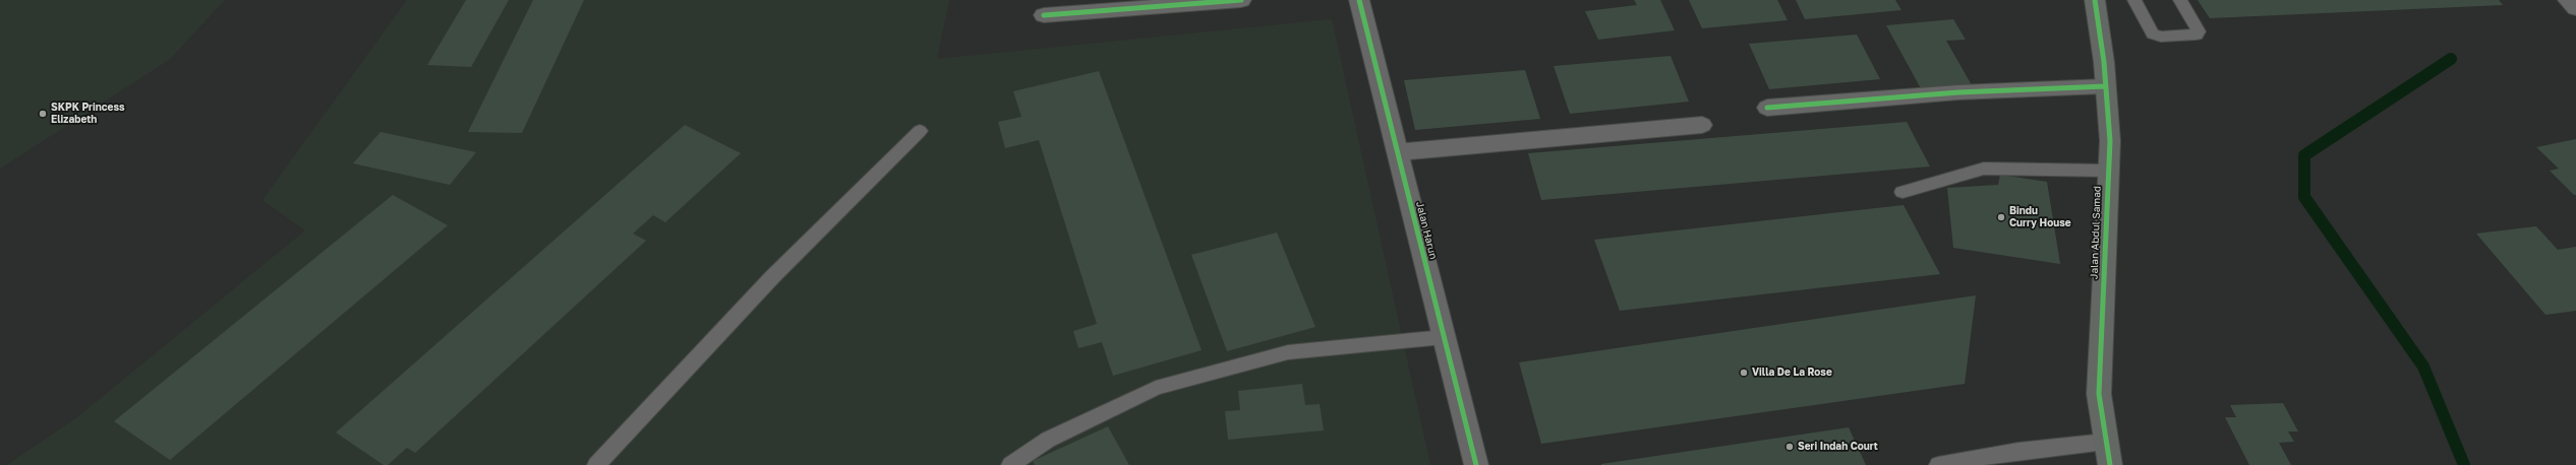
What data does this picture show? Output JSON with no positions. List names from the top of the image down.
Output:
{
  "streets": {
    "street": ["Jalan Harun", "Jalan Abdul Samad"]
  },
  "places": [
    "SKPK Princess Elizabeth",
    "Bindu Curry House",
    "Villa De La Rose",
    "Seri Indah Court"
  ]
}
